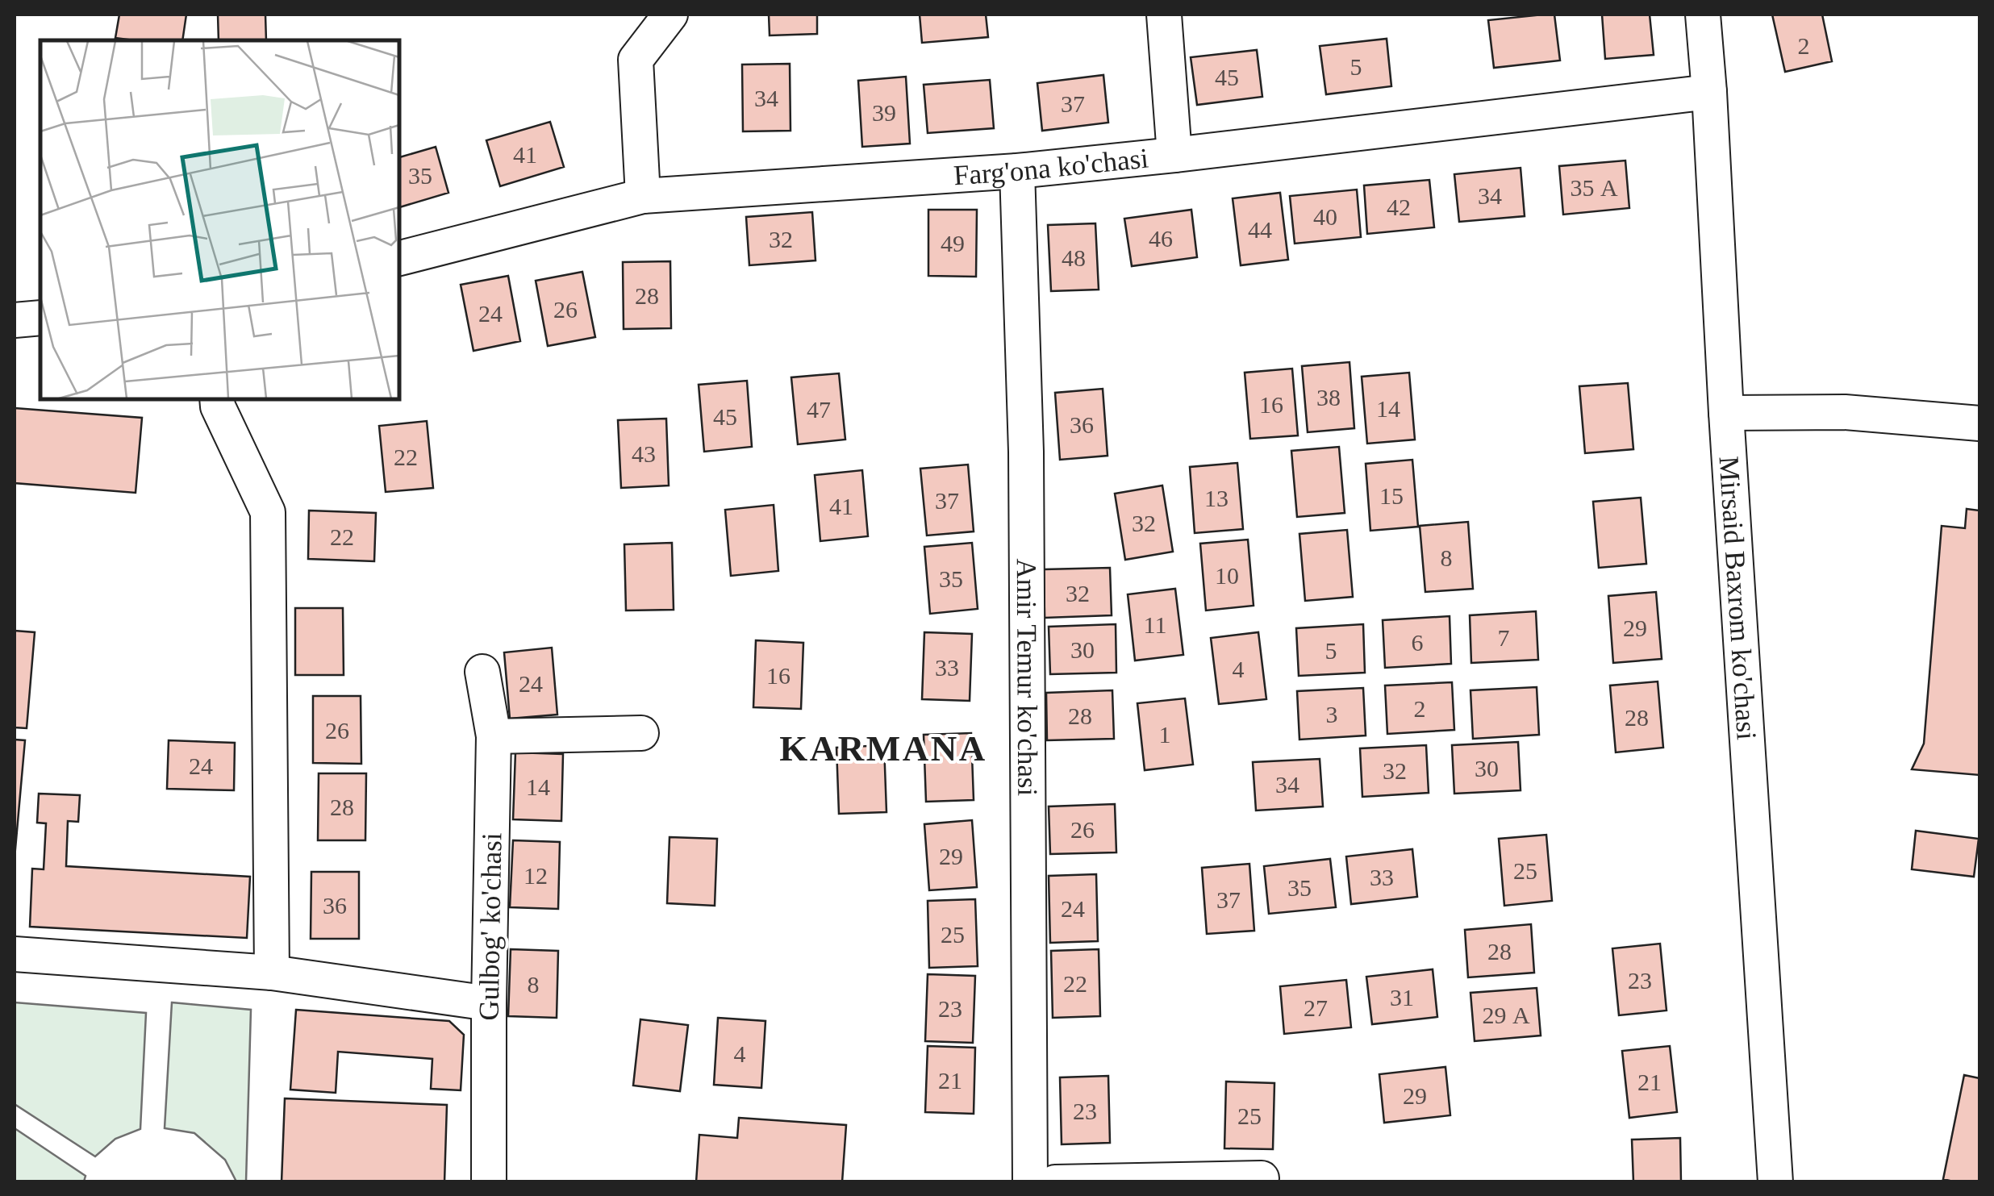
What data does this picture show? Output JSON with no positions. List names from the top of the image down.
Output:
{
  "streets": {
    "street": [
      "Farg'ona ko'chasi",
      "Mirsaid Baxrom ko'chasi",
      "Amir Temur ko'chasi",
      "Gulbog' ko'chasi"
    ]
  },
  "crossings": [
    ["Farg'ona ko'chasi", "Mirsaid Baxrom ko'chasi"],
    ["Farg'ona ko'chasi", "Amir Temur ko'chasi"]
  ],
  "districts": ["KARMANA"],
  "house_numbers": [
    "2",
    "5",
    "45",
    "34",
    "37",
    "39",
    "41",
    "35",
    "35 А",
    "34",
    "42",
    "40",
    "44",
    "46",
    "32",
    "49",
    "48",
    "28",
    "26",
    "24",
    "38",
    "16",
    "14",
    "47",
    "45",
    "36",
    "43",
    "22",
    "15",
    "13",
    "37",
    "41",
    "32",
    "22",
    "8",
    "10",
    "35",
    "32",
    "11",
    "29",
    "7",
    "6",
    "30",
    "5",
    "33",
    "4",
    "16",
    "24",
    "2",
    "3",
    "28",
    "28",
    "26",
    "1",
    "24",
    "30",
    "32",
    "34",
    "14",
    "28",
    "26",
    "29",
    "25",
    "12",
    "33",
    "35",
    "37",
    "36",
    "24",
    "25",
    "28",
    "23",
    "22",
    "8",
    "31",
    "27",
    "23",
    "29 А",
    "4",
    "21",
    "21",
    "29",
    "23",
    "25"
  ]
}
